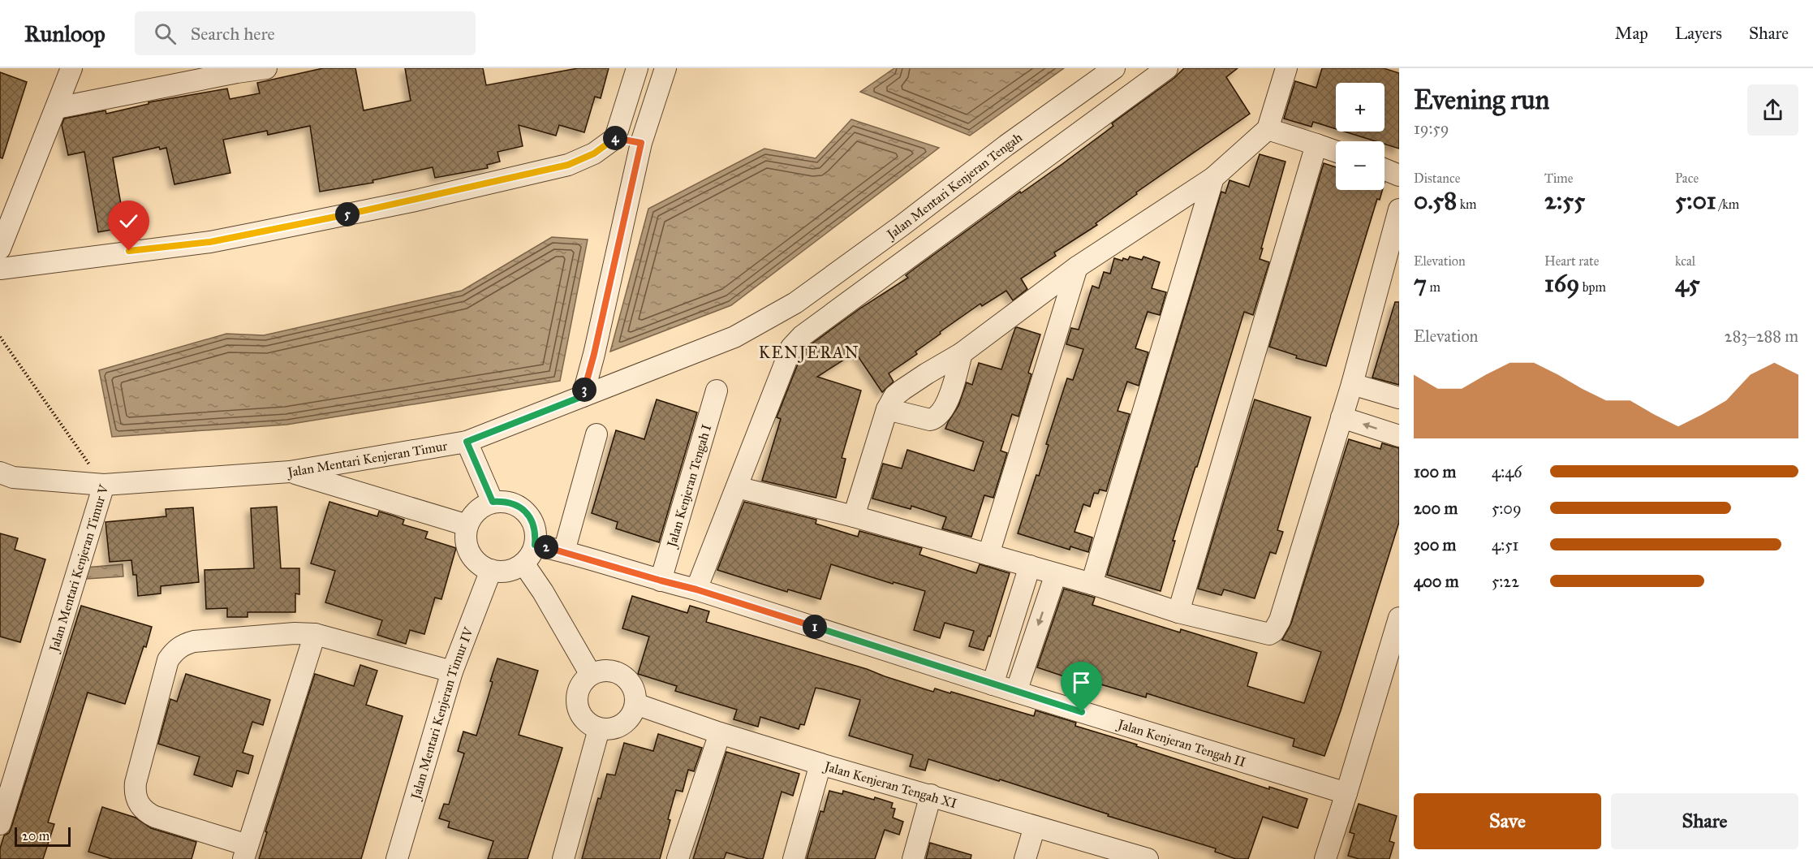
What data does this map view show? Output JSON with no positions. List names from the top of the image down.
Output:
{
  "streets": {
    "street": [
      "Jalan Mentari Kenjeran Tengah",
      "Jalan Mentari Kenjeran Timur",
      "Jalan Kenjeran Tengah I",
      "Jalan Mentari Kenjeran Timur V",
      "Jalan Mentari Kenjeran Timur IV",
      "Jalan Kenjeran Tengah II",
      "Jalan Kenjeran Tengah XI"
    ]
  },
  "crossings": [
    ["Jalan Mentari Kenjeran Tengah", "Jalan Mentari Kenjeran Timur"],
    ["Jalan Mentari Kenjeran Timur", "Jalan Mentari Kenjeran Timur V"],
    ["Jalan Kenjeran Tengah I", "Jalan Kenjeran Tengah II"],
    ["Jalan Mentari Kenjeran Timur IV", "Jalan Kenjeran Tengah II"]
  ],
  "districts": ["KENJERAN"],
  "scale_bar": "20 m",
  "page": {
    "header": "Runloop",
    "search": "Search here",
    "nav": ["Map", "Layers", "Share"],
    "heading": ["Evening run", "19:59"],
    "map_buttons": ["+", "−"],
    "pins": [
      "4",
      "5",
      "3",
      "2",
      "1"
    ],
    "stats": [
      ["Distance", "0.58 km"],
      ["Time", "2:55"],
      ["Pace", "5:01 /km"],
      ["Elevation", "7 m"],
      ["Heart rate", "169 bpm"],
      ["kcal", "45"]
    ],
    "chart": ["Elevation", "283–288 m"],
    "list": [
      {
        "name": "100 m",
        "note": "4:46"
      },
      {
        "name": "200 m",
        "note": "5:09"
      },
      {
        "name": "300 m",
        "note": "4:51"
      },
      {
        "name": "400 m",
        "note": "5:22"
      }
    ],
    "buttons": ["Save", "Share"],
    "scale": "20 m"
  }
}
